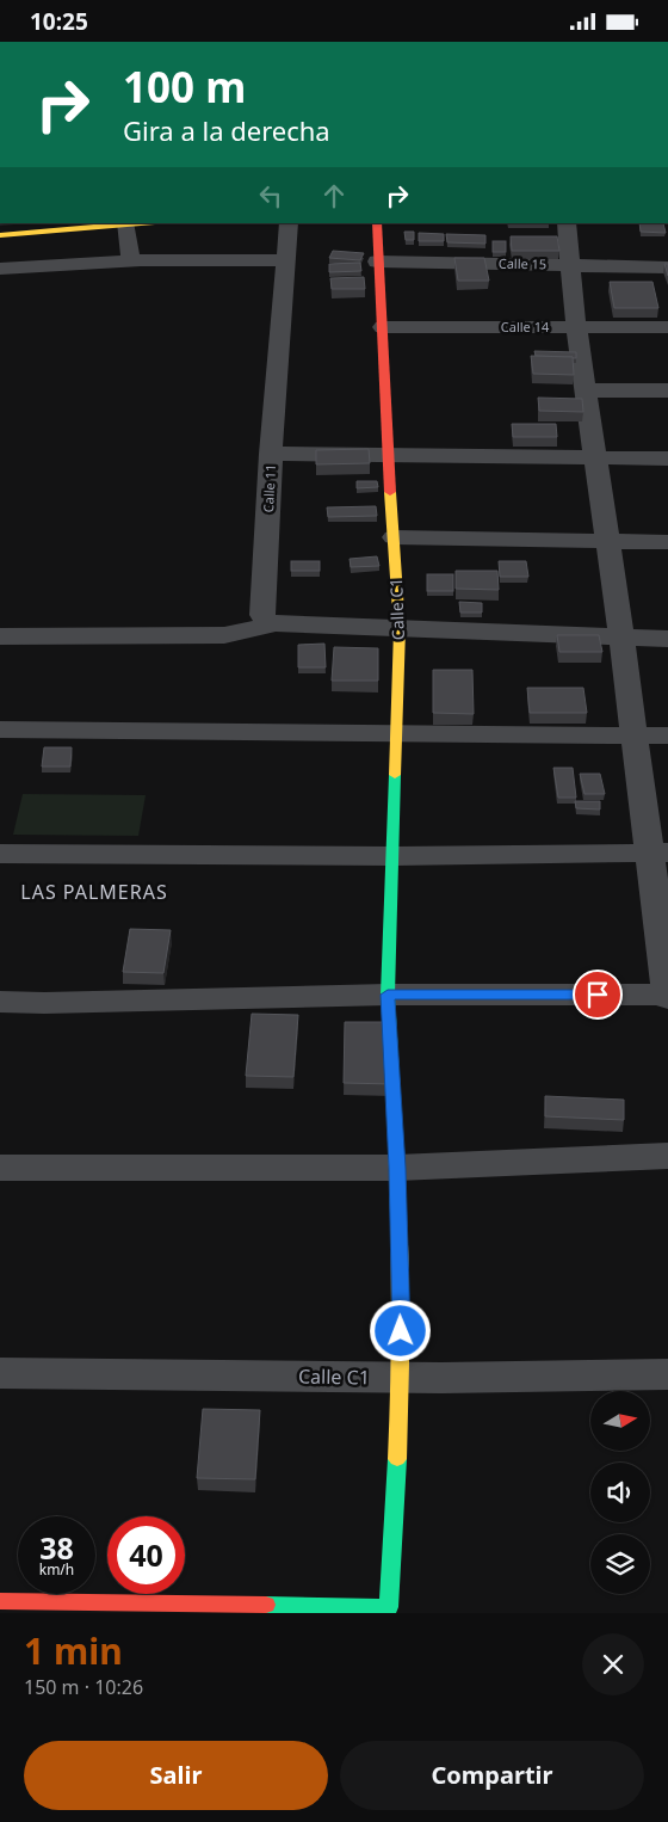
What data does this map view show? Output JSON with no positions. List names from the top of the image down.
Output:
{
  "streets": {
    "main road": ["Calle C1"],
    "street": ["Calle 15", "Calle 14", "Calle 11"]
  },
  "crossings": [
    ["Calle 15", "Calle C1"],
    ["Calle 14", "Calle C1"]
  ],
  "districts": ["LAS PALMERAS"],
  "north": "right",
  "page": {
    "status": "10:25",
    "turn": ["100 m", "Gira a la derecha"],
    "speed": "38 km/h",
    "limit": "40",
    "heading": ["1 min", "150 m · 10:26"],
    "buttons": ["Salir", "Compartir"]
  }
}
